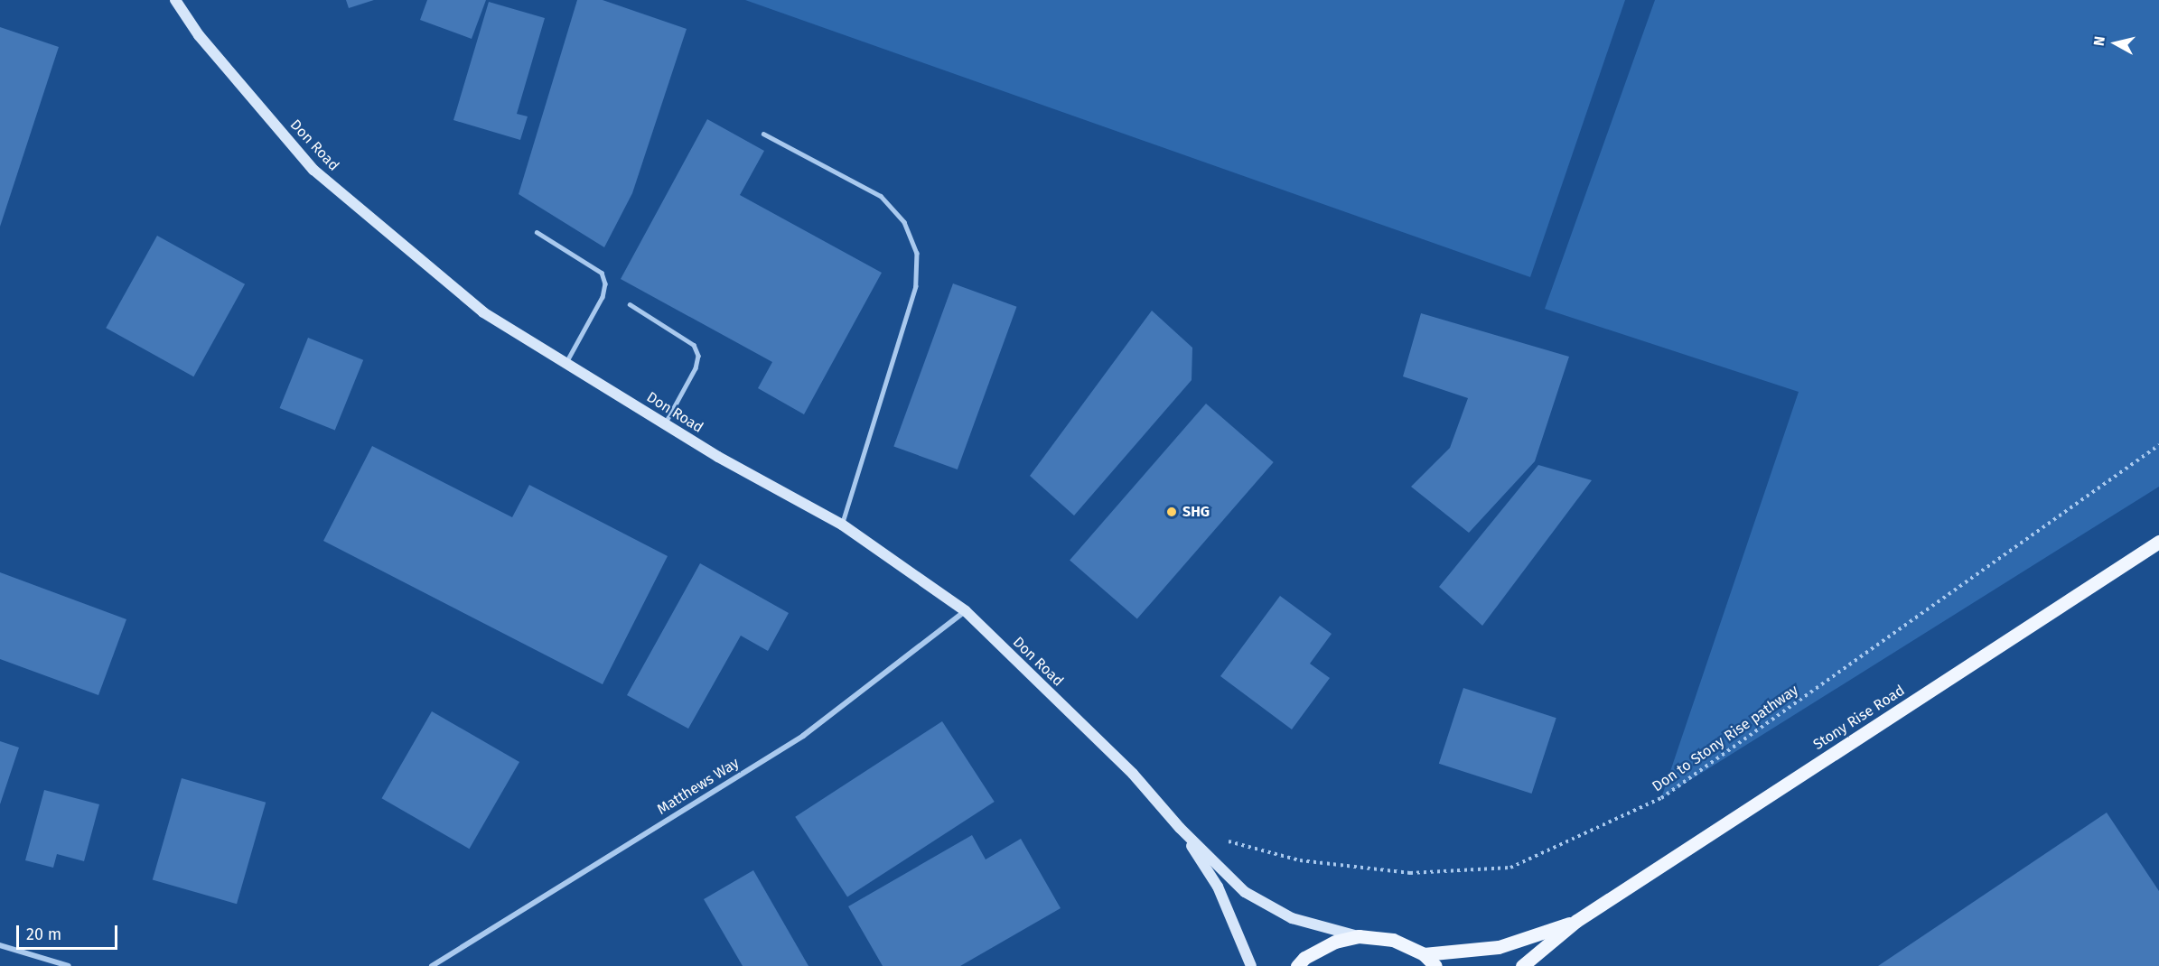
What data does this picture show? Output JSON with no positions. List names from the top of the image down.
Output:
{
  "streets": {
    "main road": ["Don Road", "Stony Rise Road"],
    "street": ["Matthews Way"],
    "path": ["Don to Stony Rise pathway"]
  },
  "crossings": [
    ["Don Road", "Matthews Way"]
  ],
  "places": ["SHG"],
  "scale_bar": "20 m",
  "north": "left"
}
